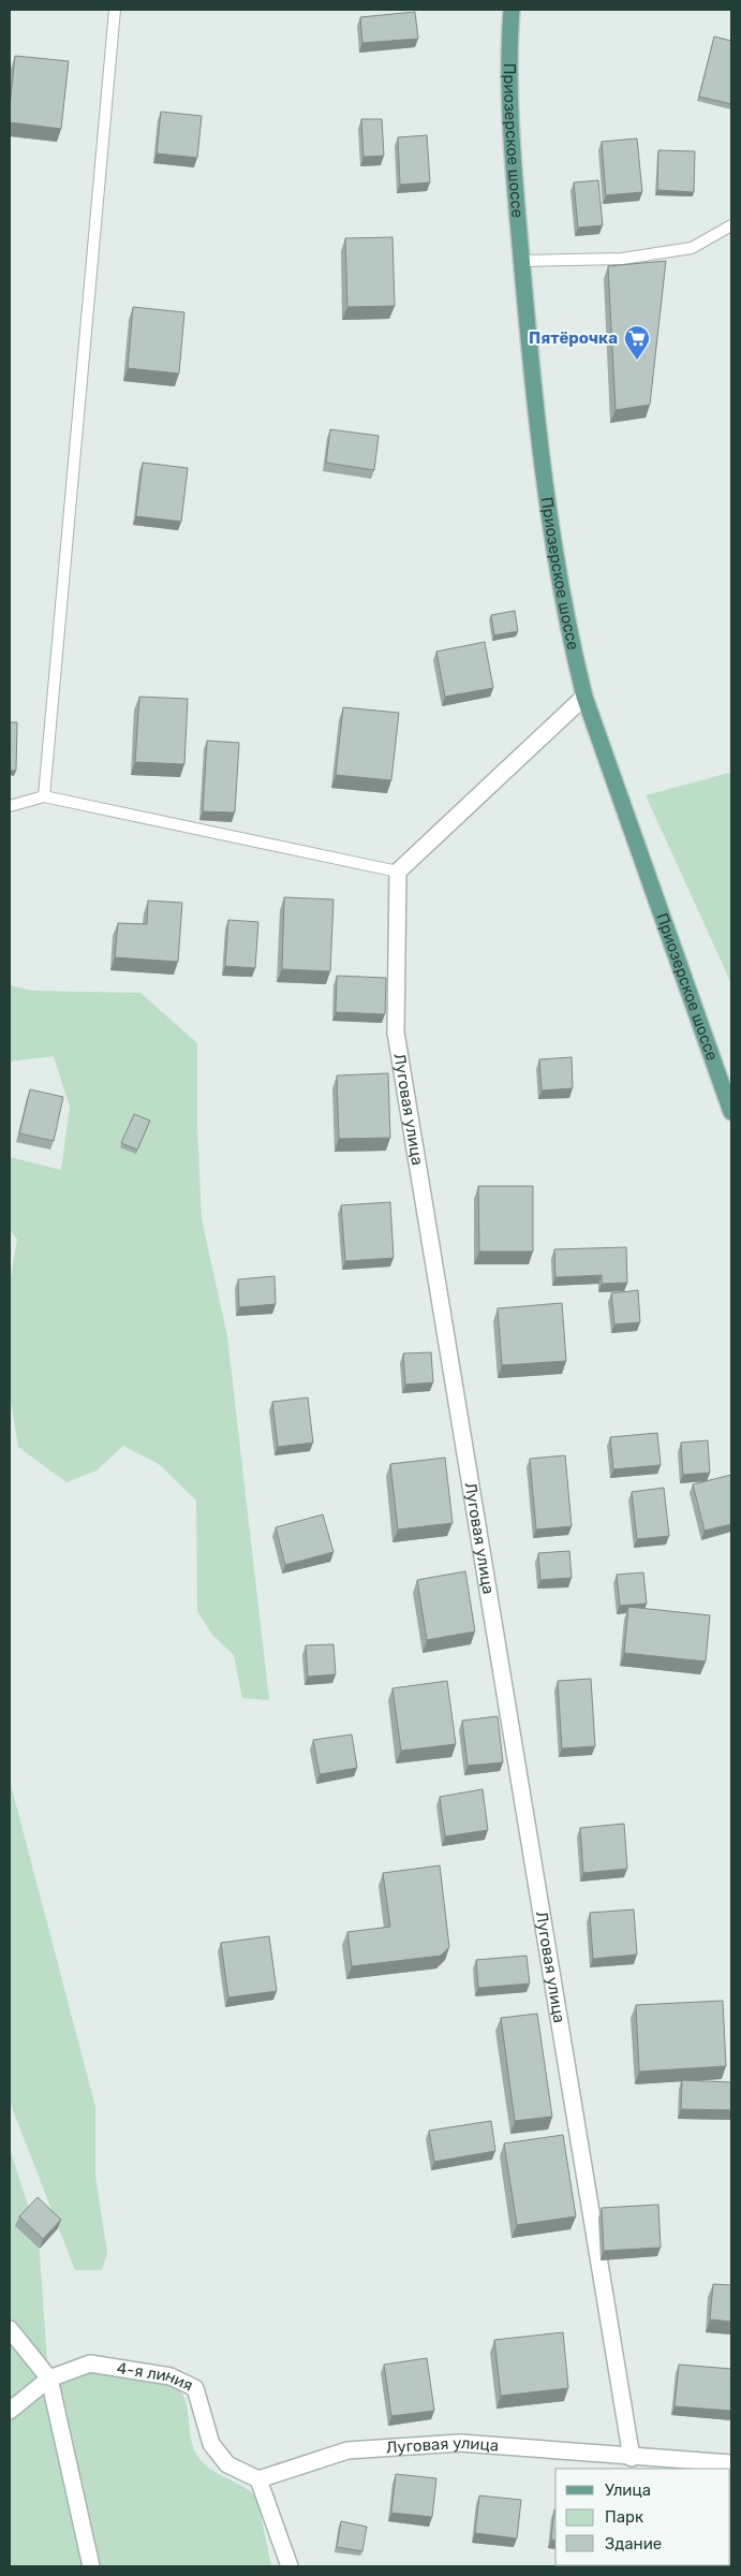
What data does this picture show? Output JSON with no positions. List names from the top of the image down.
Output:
{
  "streets": {
    "main road": ["Приозерское шоссе"],
    "street": ["Луговая улица", "4-я линия"]
  },
  "crossings": [
    ["Луговая улица", "4-я линия"]
  ],
  "places": {
    "supermarket": ["Пятёрочка"]
  },
  "legend": ["Улица", "Парк", "Здание"]
}
